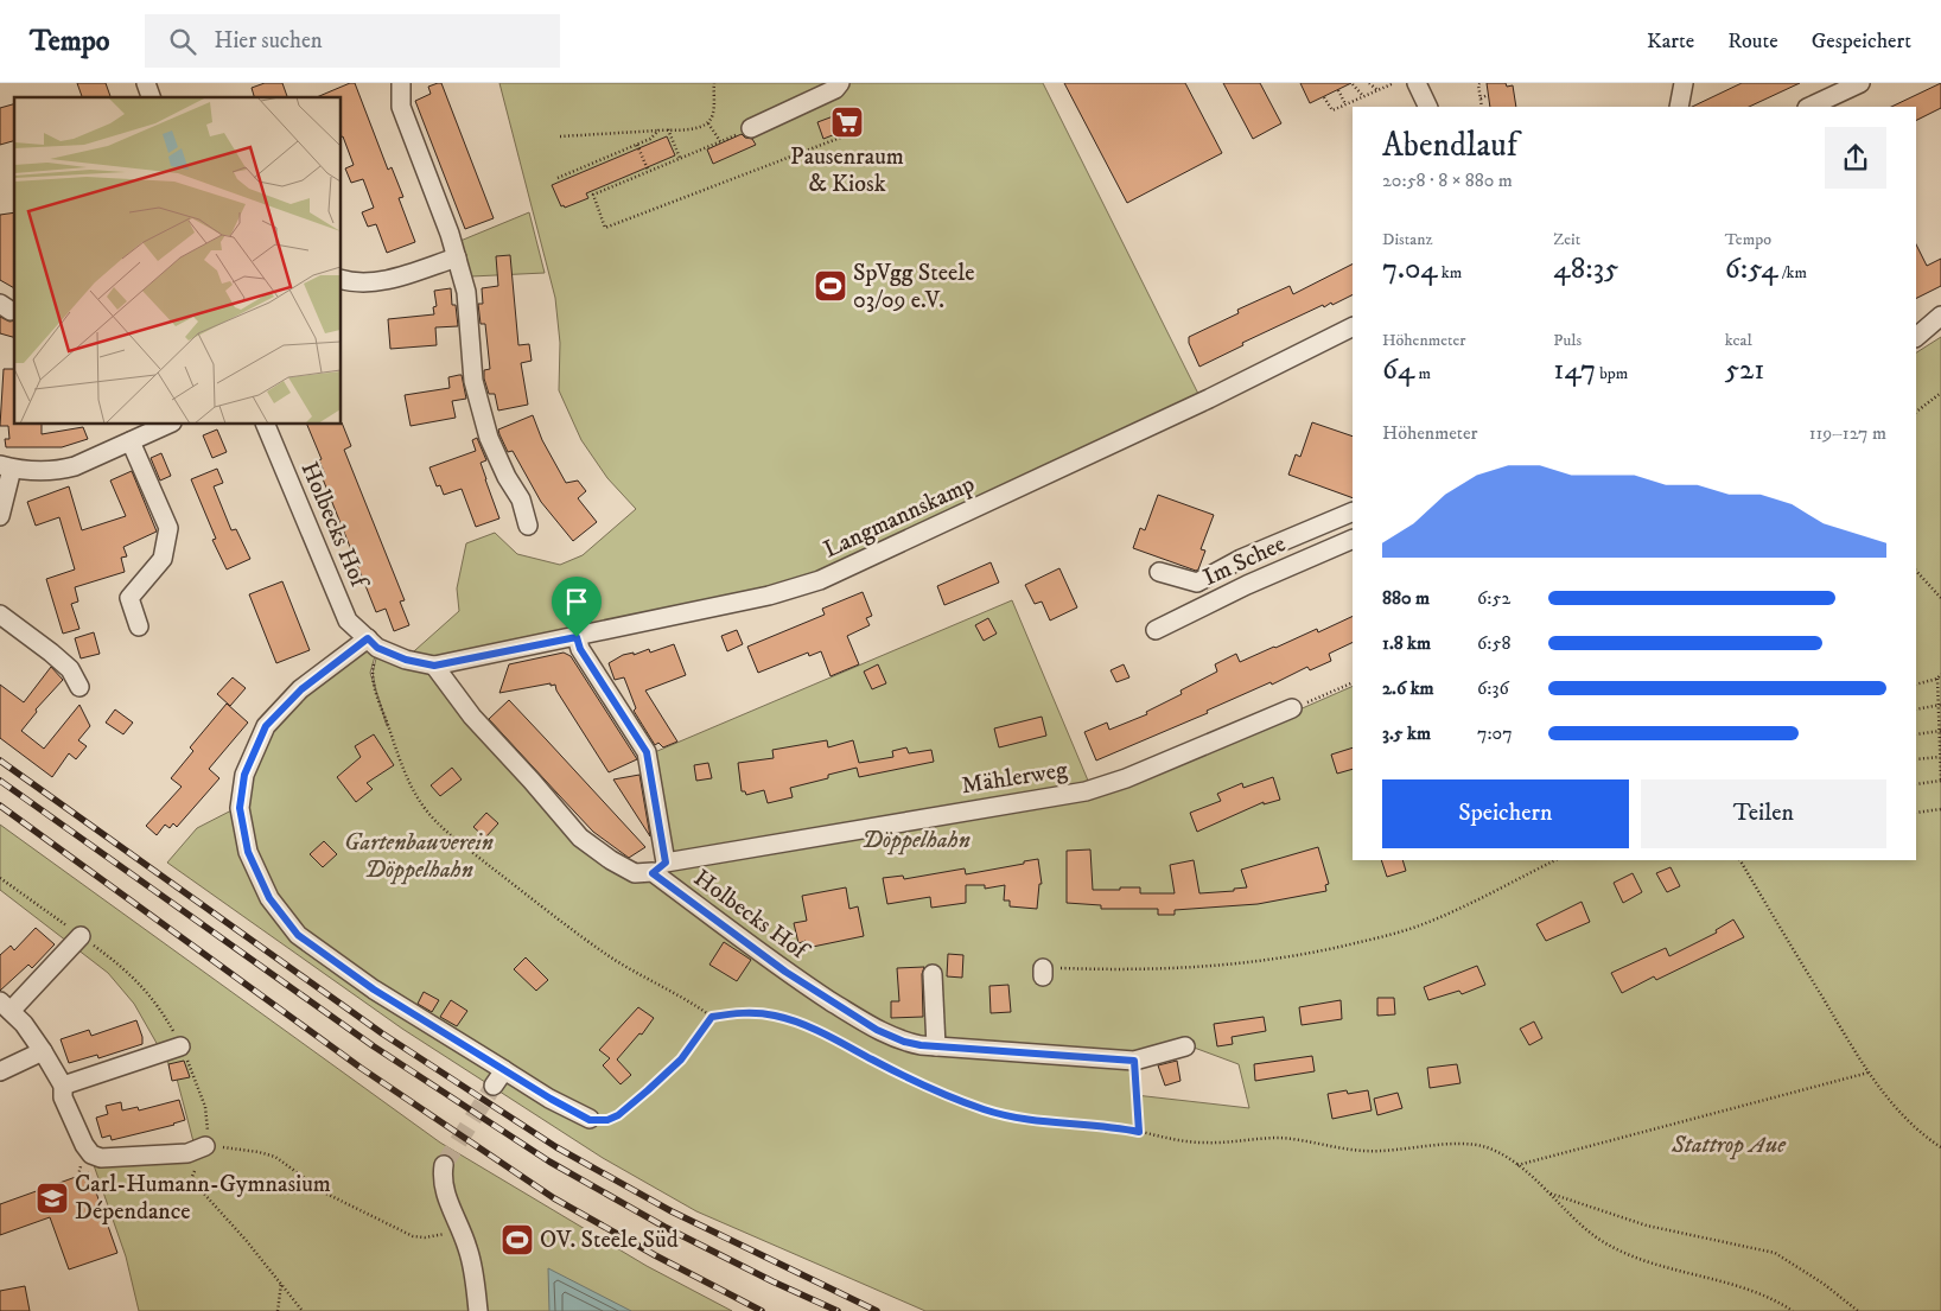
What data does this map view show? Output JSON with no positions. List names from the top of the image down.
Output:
{
  "streets": {
    "street": [
      "Langmannskamp",
      "Holbecks Hof",
      "Im Schee",
      "Mählerweg"
    ]
  },
  "crossings": [
    ["Langmannskamp", "Holbecks Hof"],
    ["Holbecks Hof", "Mählerweg"]
  ],
  "parks": ["Döppelhahn", "Gartenbauverein Döppelhahn", "Stattrop Aue"],
  "places": {
    "supermarket": ["Pausenraum & Kiosk"],
    "sports": ["SpVgg Steele 03/09 e.V.", "OV. Steele Süd"],
    "school or university": ["Carl-Humann-Gymnasium Dépendance"]
  },
  "page": {
    "header": "Tempo",
    "search": "Hier suchen",
    "nav": ["Karte", "Route", "Gespeichert"],
    "heading": ["Abendlauf", "20:58 · 8 × 880 m"],
    "stats": [
      ["Distanz", "7.04 km"],
      ["Zeit", "48:35"],
      ["Tempo", "6:54 /km"],
      ["Höhenmeter", "64 m"],
      ["Puls", "147 bpm"],
      ["kcal", "521"]
    ],
    "chart": ["Höhenmeter", "119–127 m"],
    "list": [
      {
        "name": "880 m",
        "note": "6:52"
      },
      {
        "name": "1.8 km",
        "note": "6:58"
      },
      {
        "name": "2.6 km",
        "note": "6:36"
      },
      {
        "name": "3.5 km",
        "note": "7:07"
      }
    ],
    "buttons": ["Speichern", "Teilen"]
  }
}
